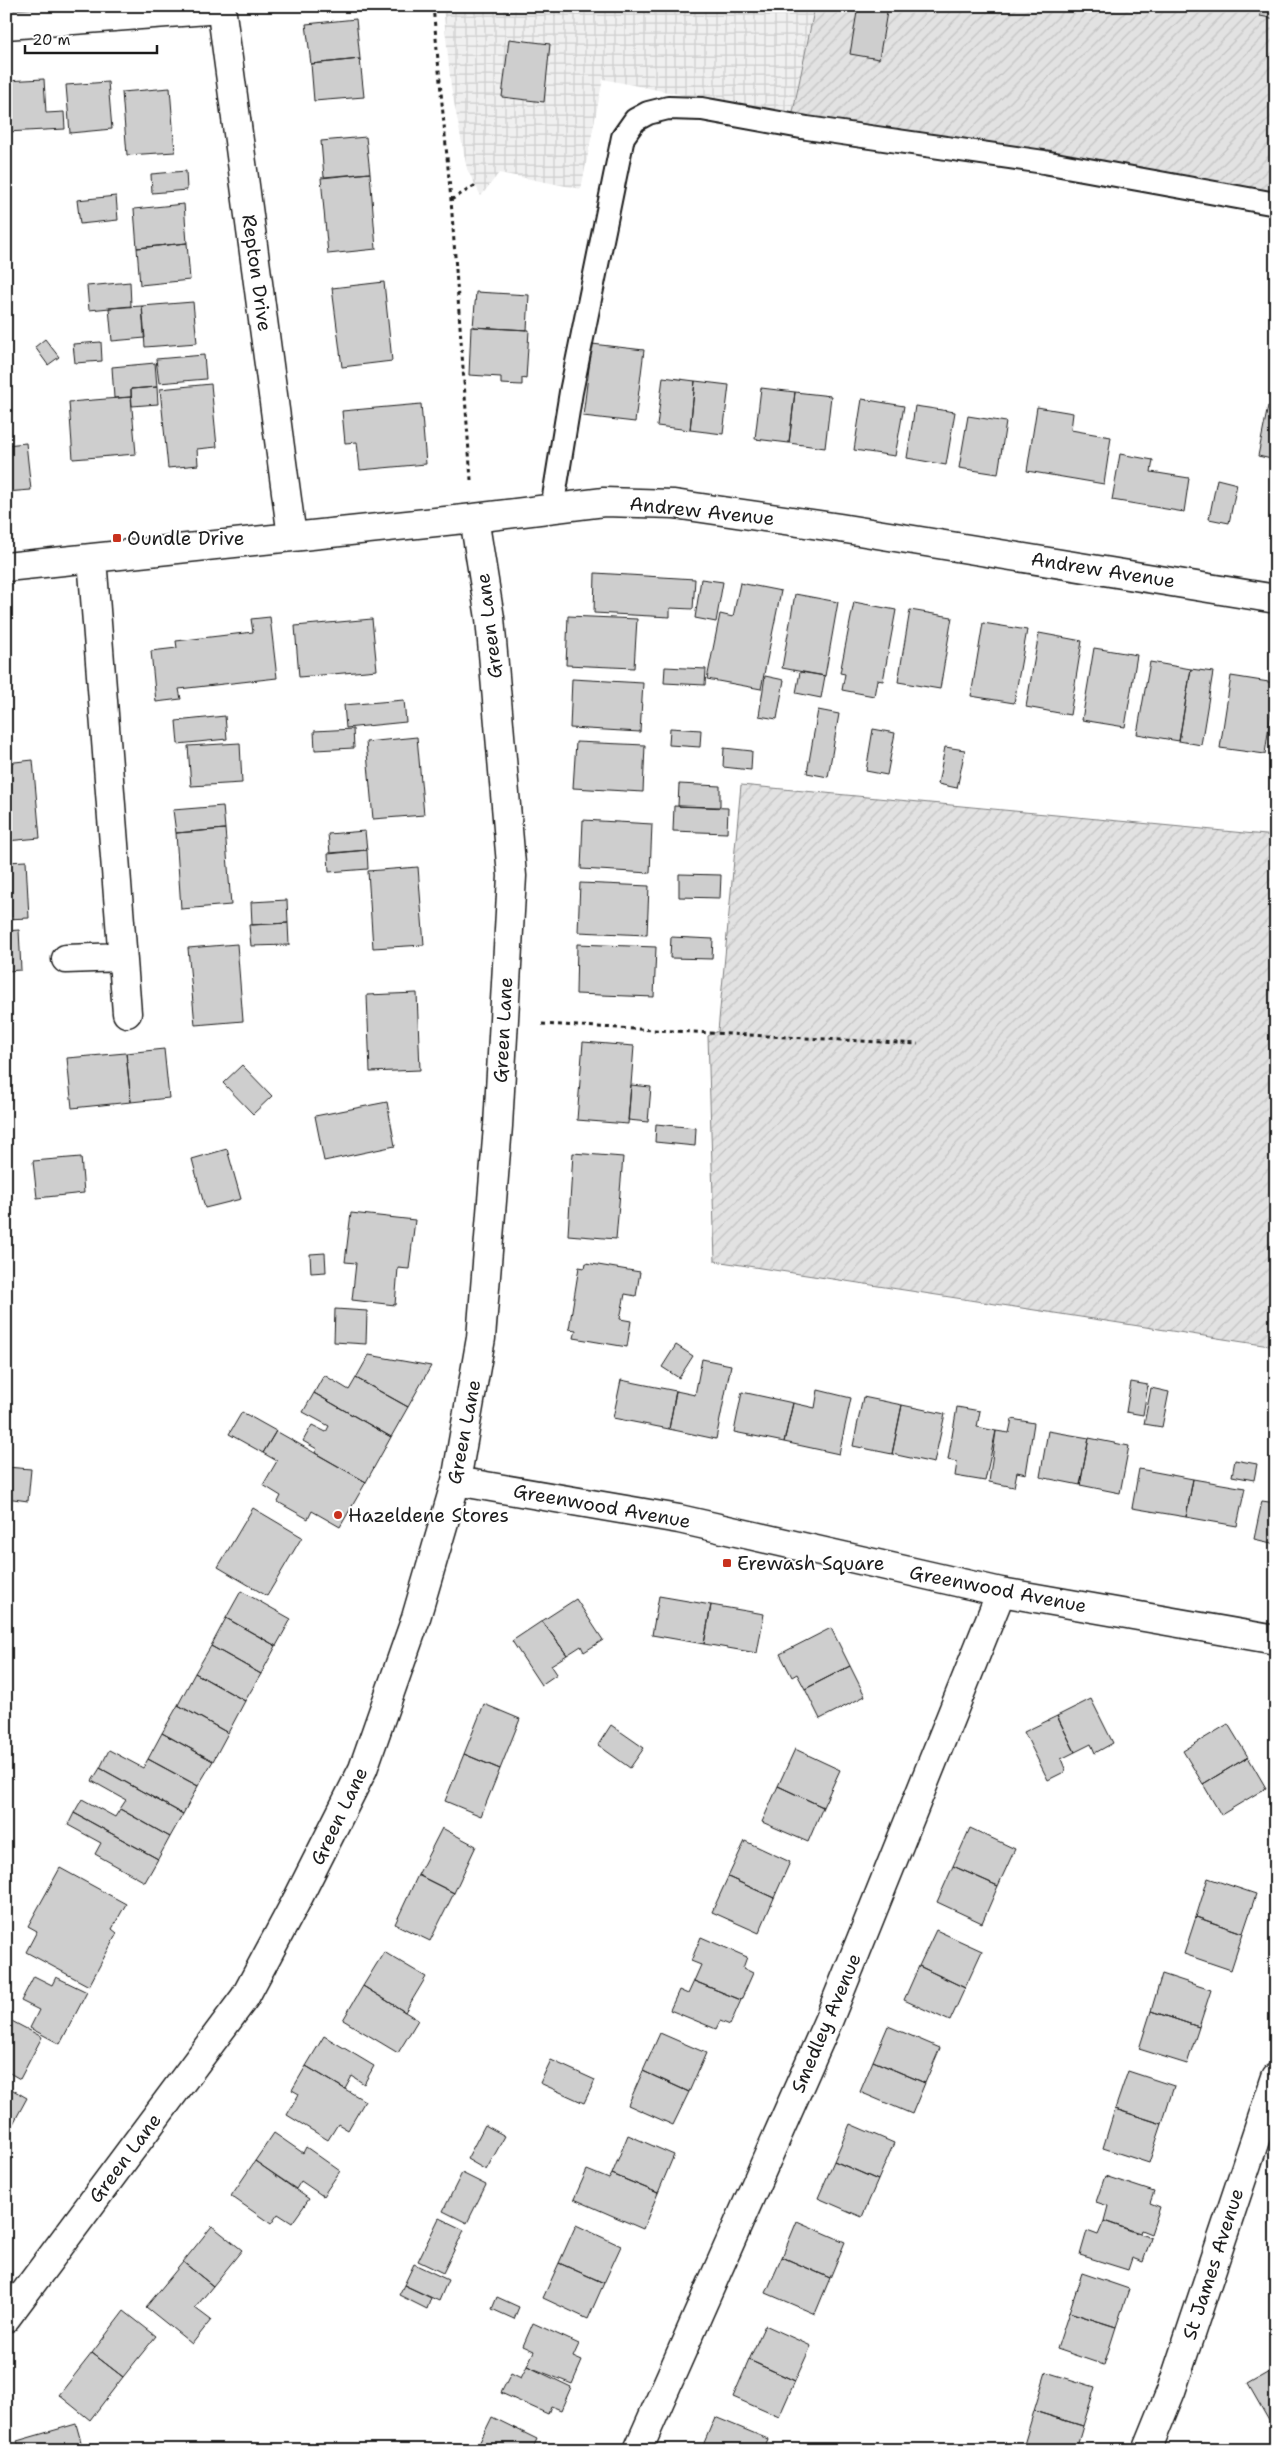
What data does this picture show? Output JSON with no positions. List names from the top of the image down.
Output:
{
  "streets": {
    "street": [
      "Repton Drive",
      "Andrew Avenue",
      "Green Lane",
      "Greenwood Avenue",
      "Smedley Avenue",
      "St James Avenue"
    ]
  },
  "crossings": [
    ["Repton Drive", "Andrew Avenue"],
    ["Andrew Avenue", "Green Lane"],
    ["Green Lane", "Greenwood Avenue"],
    ["Greenwood Avenue", "Smedley Avenue"]
  ],
  "places": {
    "transit": ["Oundle Drive", "Erewash Square"],
    "other": ["Hazeldene Stores"]
  },
  "scale_bar": "20 m"
}
